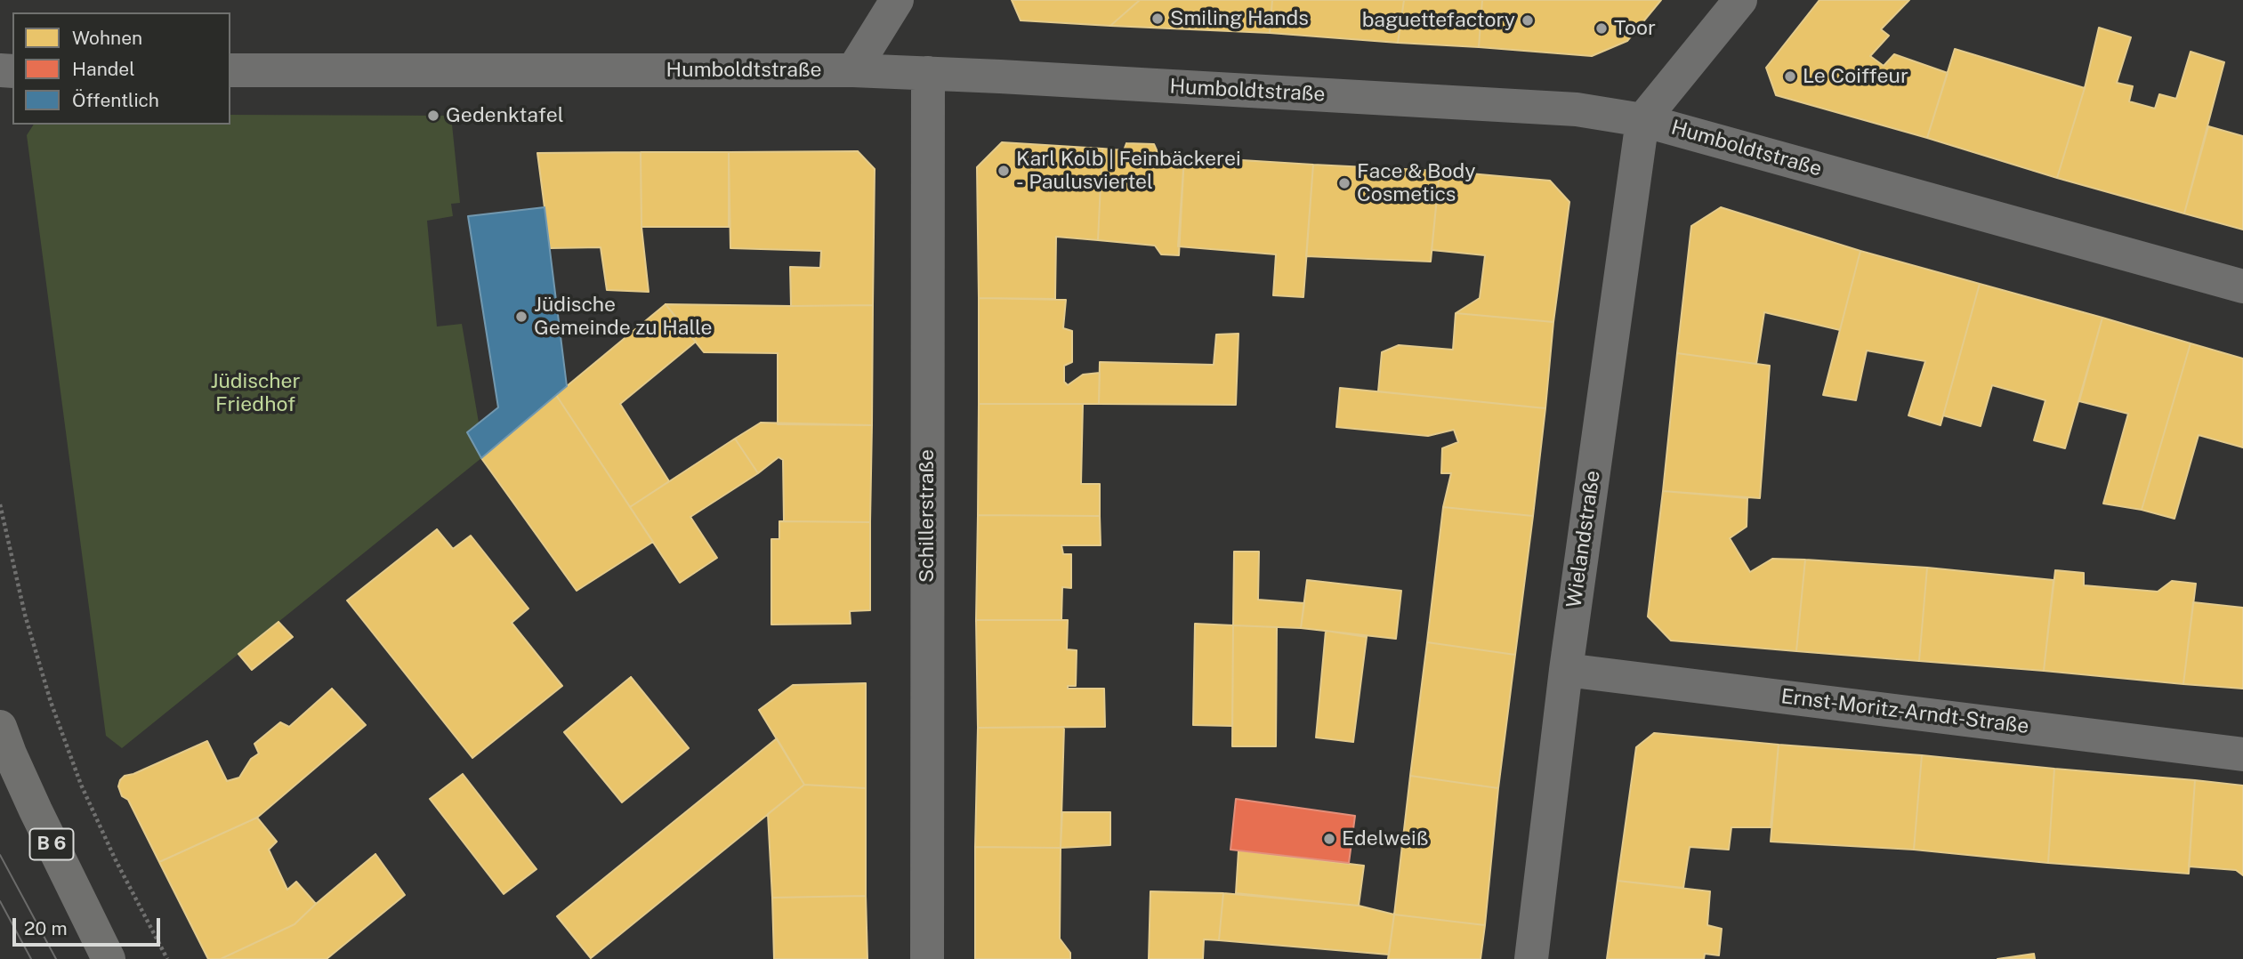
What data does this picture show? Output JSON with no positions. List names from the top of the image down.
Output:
{
  "streets": {
    "main road": ["B 6"],
    "street": [
      "Humboldtstraße",
      "Schillerstraße",
      "Wielandstraße",
      "Ernst-Moritz-Arndt-Straße"
    ]
  },
  "crossings": [
    ["Humboldtstraße", "Schillerstraße"],
    ["Humboldtstraße", "Wielandstraße"],
    ["Wielandstraße", "Ernst-Moritz-Arndt-Straße"]
  ],
  "parks": ["Jüdischer Friedhof"],
  "places": [
    "Smiling Hands",
    "baguettefactory",
    "Toor",
    "Le Coiffeur",
    "Gedenktafel",
    "Karl Kolb | Feinbäckerei - Paulusviertel",
    "Face & Body Cosmetics",
    "Jüdische Gemeinde zu Halle",
    "Edelweiß"
  ],
  "legend": ["Wohnen", "Handel", "Öffentlich"],
  "scale_bar": "20 m"
}
